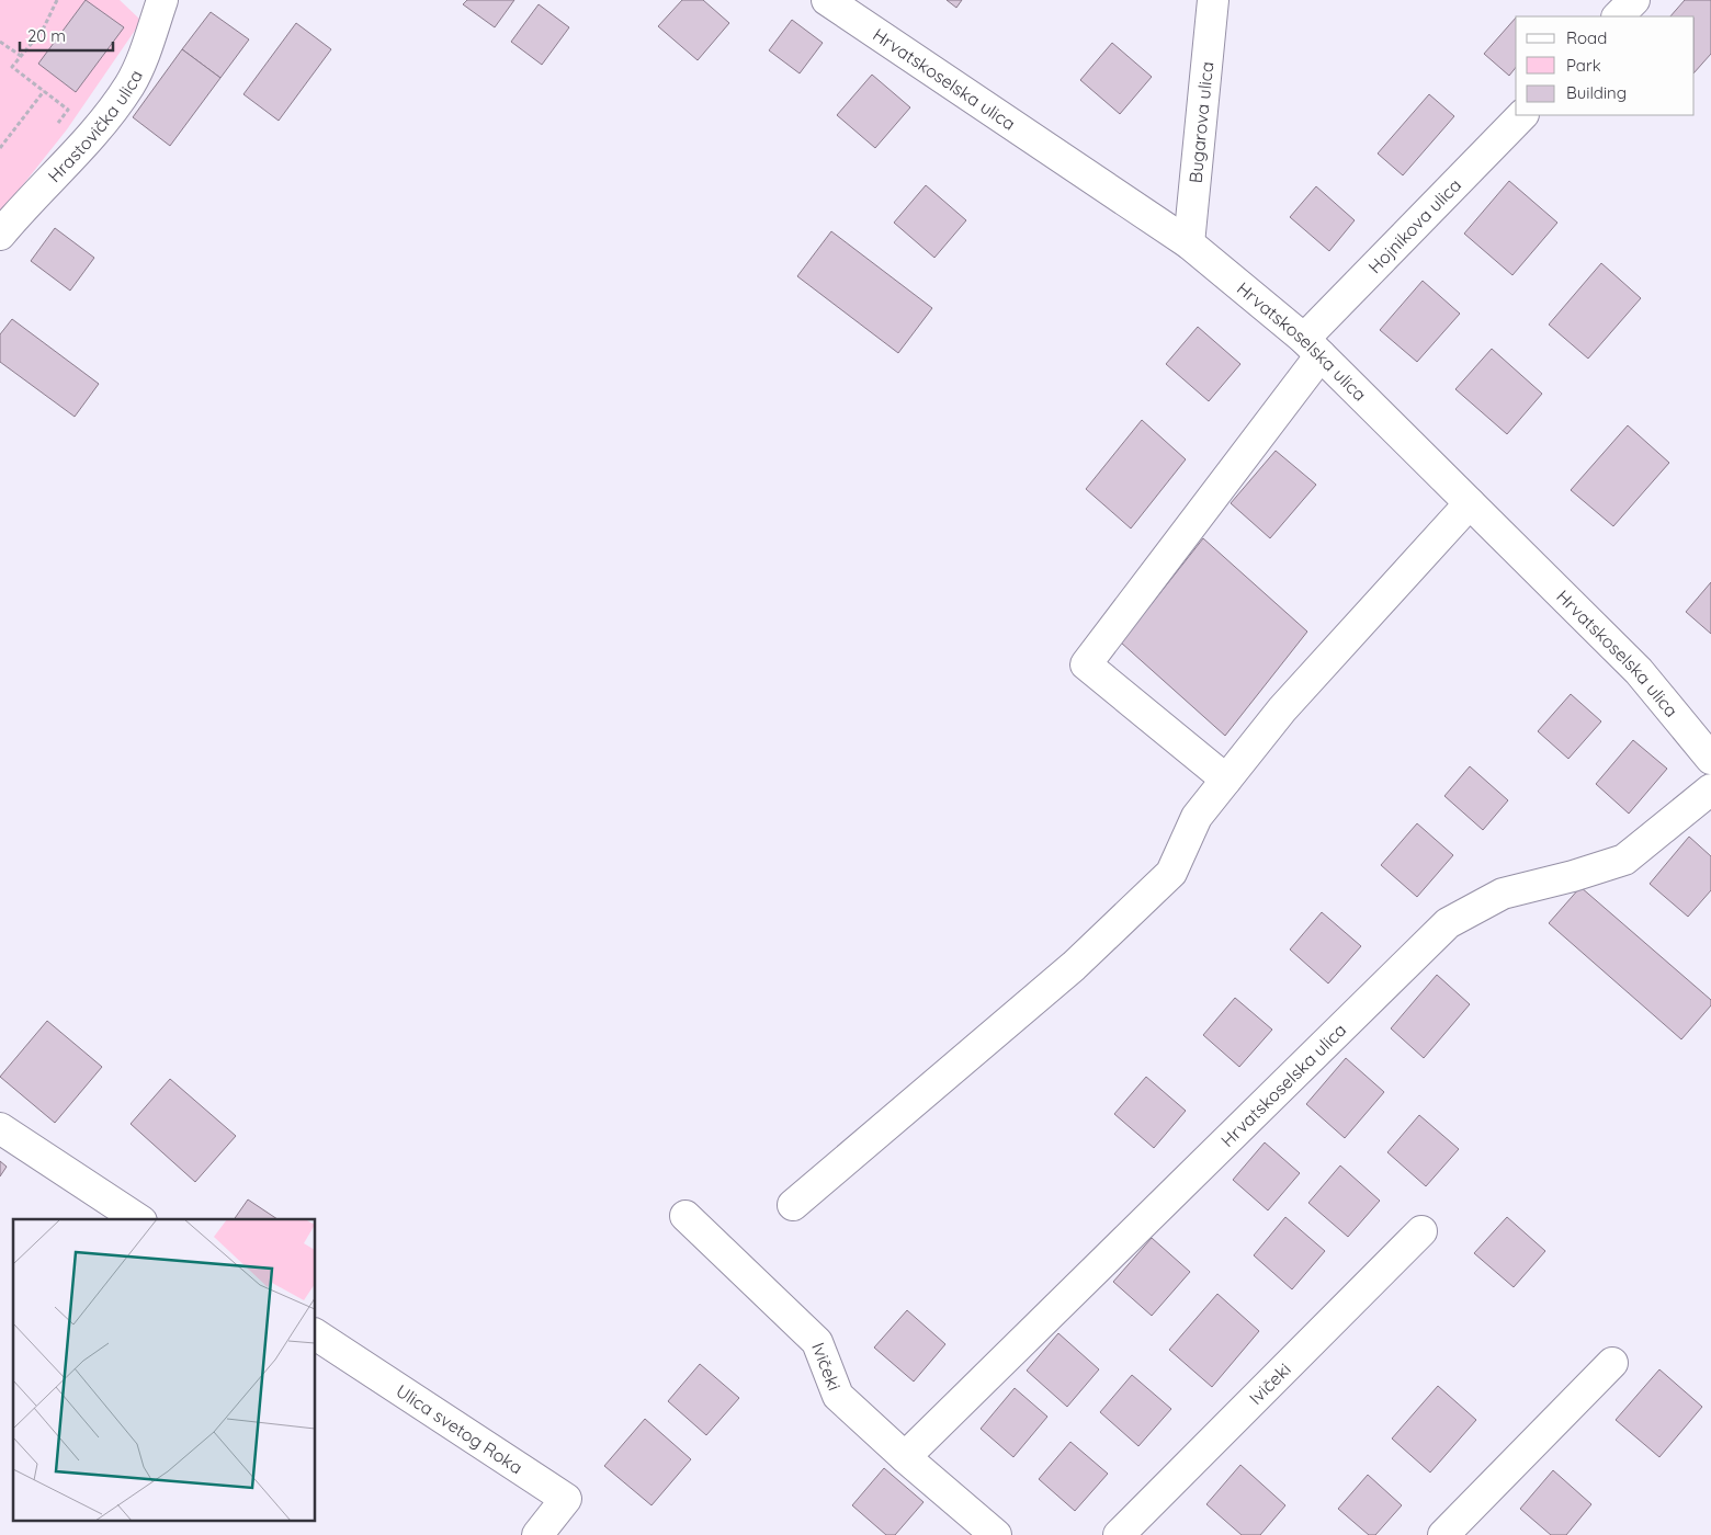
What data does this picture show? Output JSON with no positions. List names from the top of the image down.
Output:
{
  "streets": {
    "street": [
      "Hrvatskoselska ulica",
      "Bugarova ulica",
      "Hrastovička ulica",
      "Hojnikova ulica",
      "Ivičeki",
      "Ulica svetog Roka"
    ]
  },
  "crossings": [
    ["Hrvatskoselska ulica", "Bugarova ulica"],
    ["Hrvatskoselska ulica", "Hojnikova ulica"],
    ["Hrvatskoselska ulica", "Ivičeki"]
  ],
  "legend": ["Road", "Park", "Building"],
  "scale_bar": "20 m"
}
